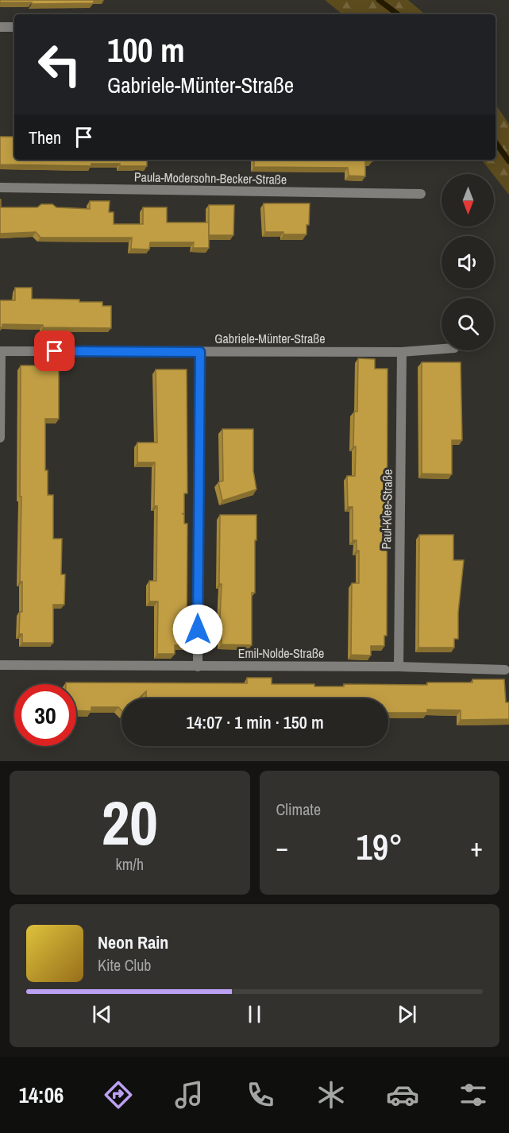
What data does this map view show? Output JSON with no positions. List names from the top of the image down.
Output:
{
  "streets": {
    "street": [
      "Paula-Modersohn-Becker-Straße",
      "Gabriele-Münter-Straße",
      "Paul-Klee-Straße",
      "Emil-Nolde-Straße"
    ]
  },
  "crossings": [
    ["Gabriele-Münter-Straße", "Paul-Klee-Straße"],
    ["Paul-Klee-Straße", "Emil-Nolde-Straße"]
  ],
  "north": "bottom",
  "page": {
    "turn": ["100 m", "Gabriele-Münter-Straße"],
    "then": "Then",
    "limit": "30",
    "trip": "14:07 · 1 min · 150 m",
    "tile": [
      ["20", "km/h"],
      "Climate"
    ],
    "heat": ["−", "19°", "+"],
    "song": ["Neon Rain", "Kite Club"],
    "tabs": "14:06"
  }
}
